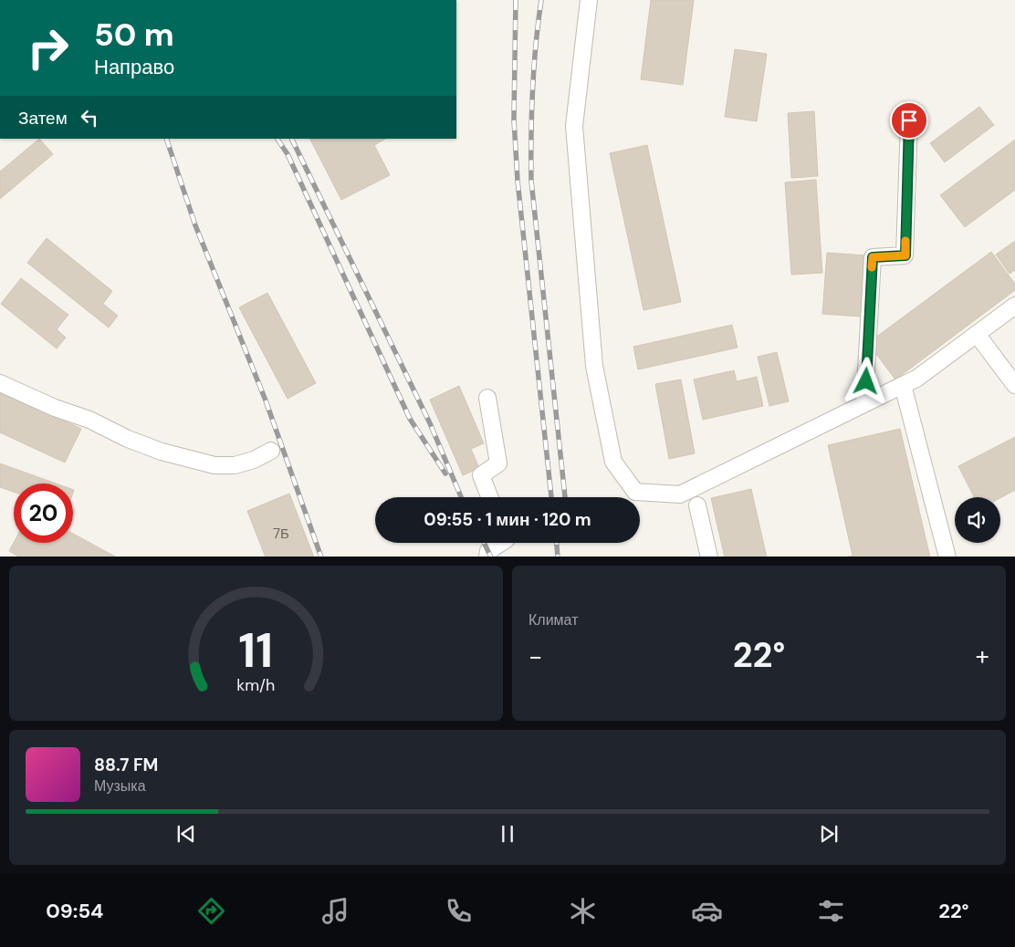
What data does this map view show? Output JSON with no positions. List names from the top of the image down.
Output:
{
  "house_numbers": ["7Б"],
  "page": {
    "turn": ["50 m", "Направо"],
    "then": "Затем",
    "limit": "20",
    "trip": "09:55 · 1 мин · 120 m",
    "tile": "Климат",
    "heat": ["−", "22°", "+"],
    "song": ["88.7 FM", "Музыка"],
    "tabs": ["09:54", "22°"],
    "gauge": ["11", "km/h"]
  }
}
